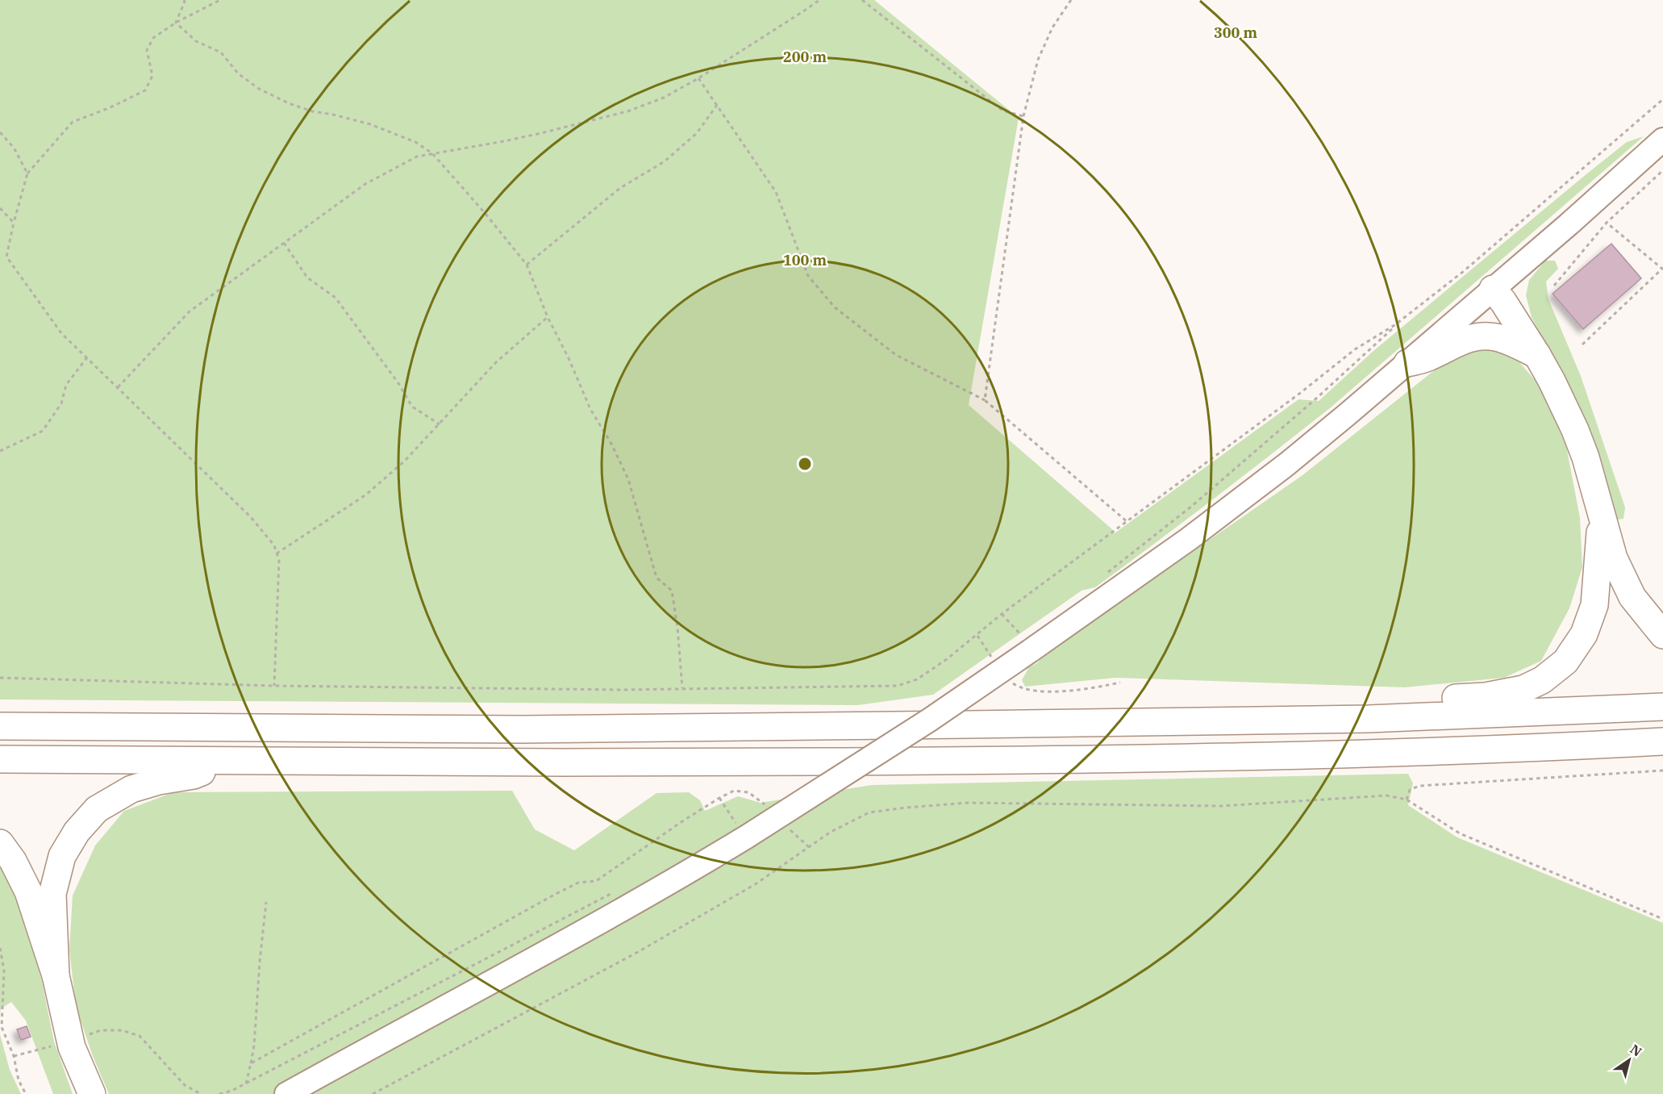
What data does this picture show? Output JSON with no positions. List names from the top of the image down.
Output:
{
  "north": "top right",
  "rings": ["300 m", "200 m", "100 m"]
}
